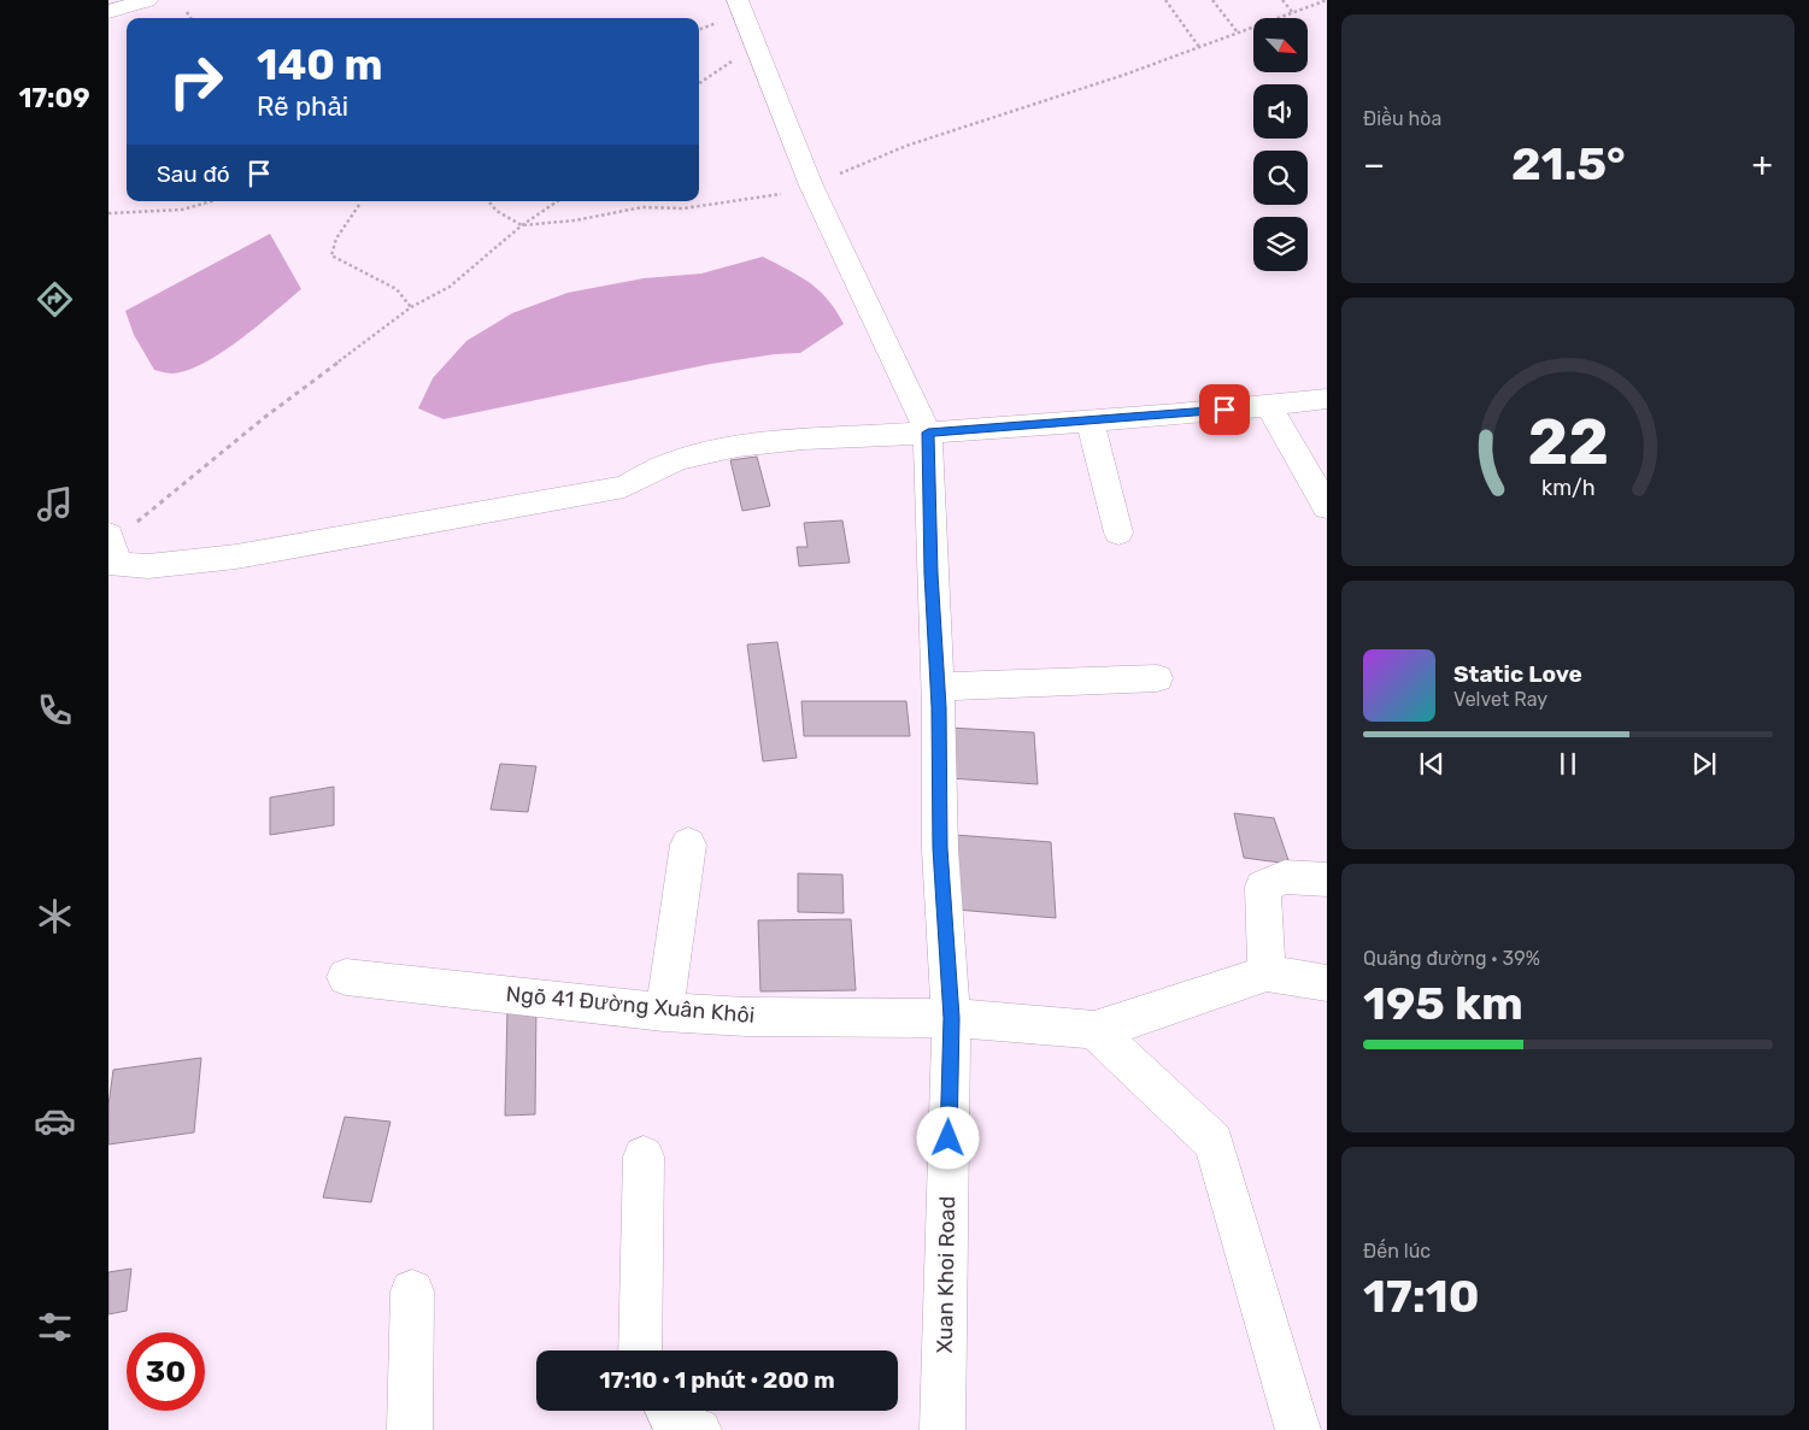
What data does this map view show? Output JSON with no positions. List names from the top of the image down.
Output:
{
  "streets": {
    "street": ["Ngõ 41 Đường Xuân Khôi", "Xuan Khoi Road"]
  },
  "crossings": [
    ["Ngõ 41 Đường Xuân Khôi", "Xuan Khoi Road"]
  ],
  "north": "bottom right",
  "page": {
    "tabs": "17:09",
    "tile": [
      "Điều hòa",
      ["Quãng đường · 39%", "195 km"],
      ["Đến lúc", "17:10"]
    ],
    "turn": ["140 m", "Rẽ phải"],
    "heat": ["−", "21.5°", "+"],
    "then": "Sau đó",
    "song": ["Static Love", "Velvet Ray"],
    "limit": "30",
    "trip": "17:10 · 1 phút · 200 m",
    "gauge": ["22", "km/h"]
  }
}
